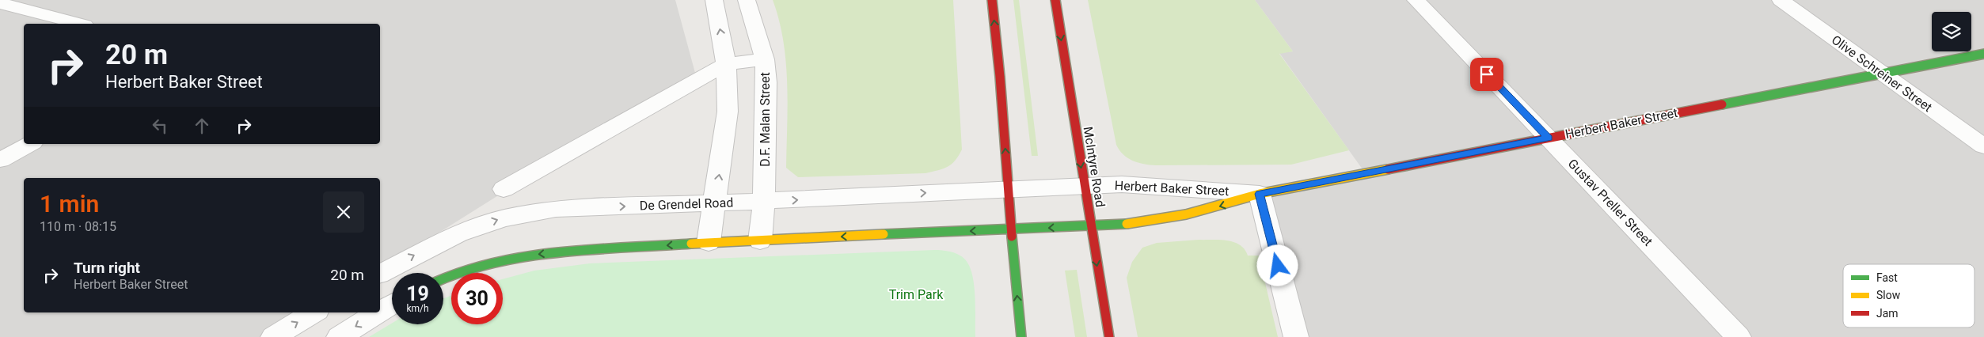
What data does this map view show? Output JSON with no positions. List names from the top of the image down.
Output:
{
  "streets": {
    "street": [
      "Olive Schreiner Street",
      "D.F. Malan Street",
      "Herbert Baker Street",
      "McIntyre Road",
      "Gustav Preller Street",
      "De Grendel Road"
    ]
  },
  "crossings": [
    ["Olive Schreiner Street", "Herbert Baker Street"],
    ["D.F. Malan Street", "De Grendel Road"],
    ["Herbert Baker Street", "McIntyre Road"],
    ["Herbert Baker Street", "Gustav Preller Street"],
    ["Herbert Baker Street", "De Grendel Road"]
  ],
  "parks": ["Trim Park"],
  "legend": ["Fast", "Slow", "Jam"],
  "page": {
    "turn": ["20 m", "Herbert Baker Street"],
    "heading": ["1 min", "110 m · 08:15"],
    "list": [
      {
        "name": "Turn right",
        "note": "Herbert Baker Street",
        "value": "20 m"
      }
    ],
    "speed": "19 km/h",
    "limit": "30"
  }
}
